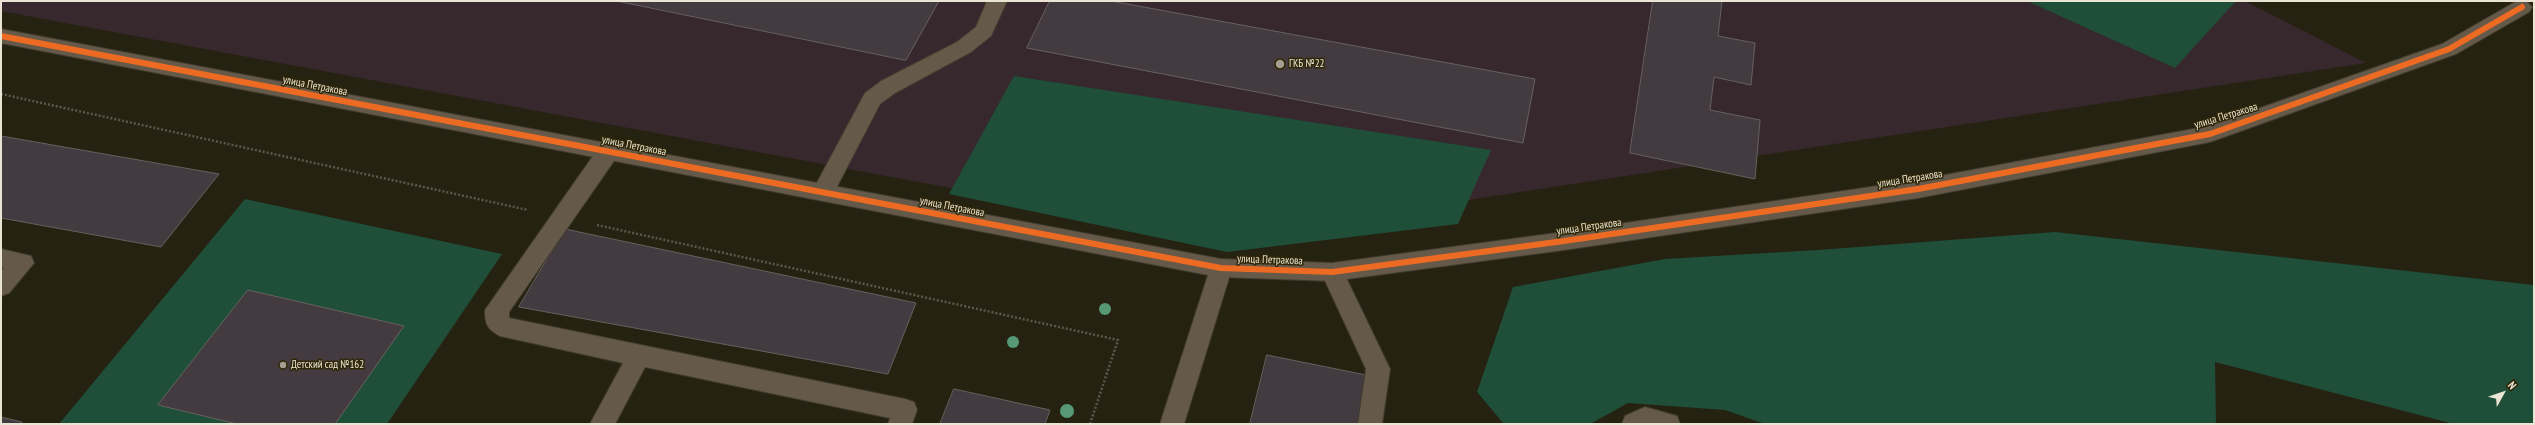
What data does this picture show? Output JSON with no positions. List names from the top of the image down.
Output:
{
  "streets": {
    "street": ["улица Петракова"]
  },
  "places": ["ГКБ №22", "Детский сад №162"],
  "north": "top right"
}
